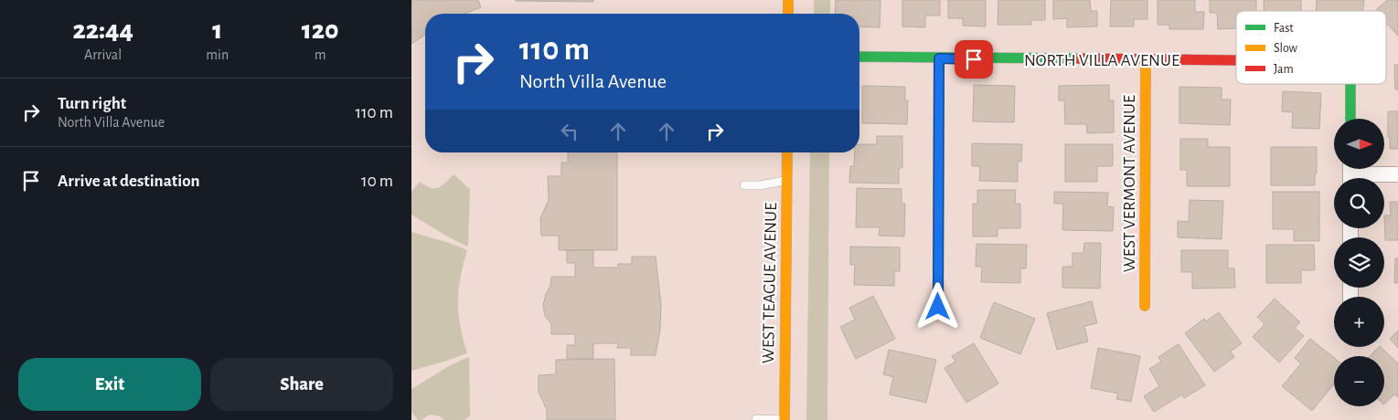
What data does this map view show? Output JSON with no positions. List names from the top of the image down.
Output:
{
  "streets": {
    "street": ["NORTH VILLA AVENUE", "WEST VERMONT AVENUE", "WEST TEAGUE AVENUE"]
  },
  "crossings": [
    ["NORTH VILLA AVENUE", "WEST VERMONT AVENUE"]
  ],
  "legend": ["Fast", "Slow", "Jam"],
  "north": "right",
  "page": {
    "eta": [
      "22:44",
      "Arrival",
      "1",
      "min",
      "120",
      "m"
    ],
    "turn": ["110 m", "North Villa Avenue"],
    "list": [
      {
        "name": "Turn right",
        "note": "North Villa Avenue",
        "value": "110 m"
      },
      {
        "name": "Arrive at destination",
        "value": "10 m"
      }
    ],
    "map_buttons": ["+", "−"],
    "buttons": ["Exit", "Share"]
  }
}
